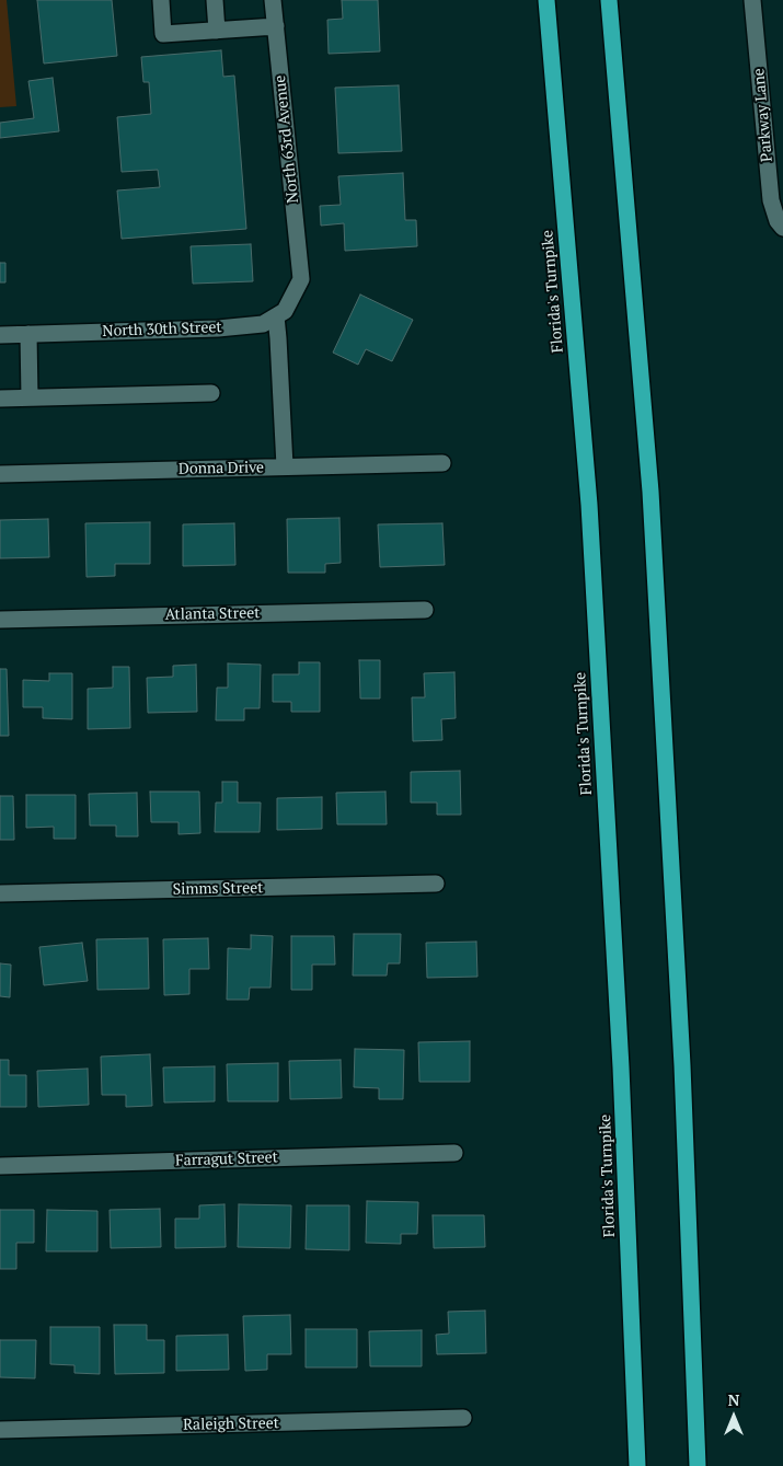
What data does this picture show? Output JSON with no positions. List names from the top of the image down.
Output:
{
  "streets": {
    "highway": ["Florida's Turnpike"],
    "street": [
      "Parkway Lane",
      "North 63rd Avenue",
      "North 30th Street",
      "Donna Drive",
      "Atlanta Street",
      "Simms Street",
      "Farragut Street",
      "Raleigh Street"
    ]
  },
  "crossings": [
    ["North 63rd Avenue", "North 30th Street"]
  ],
  "north": "top"
}
